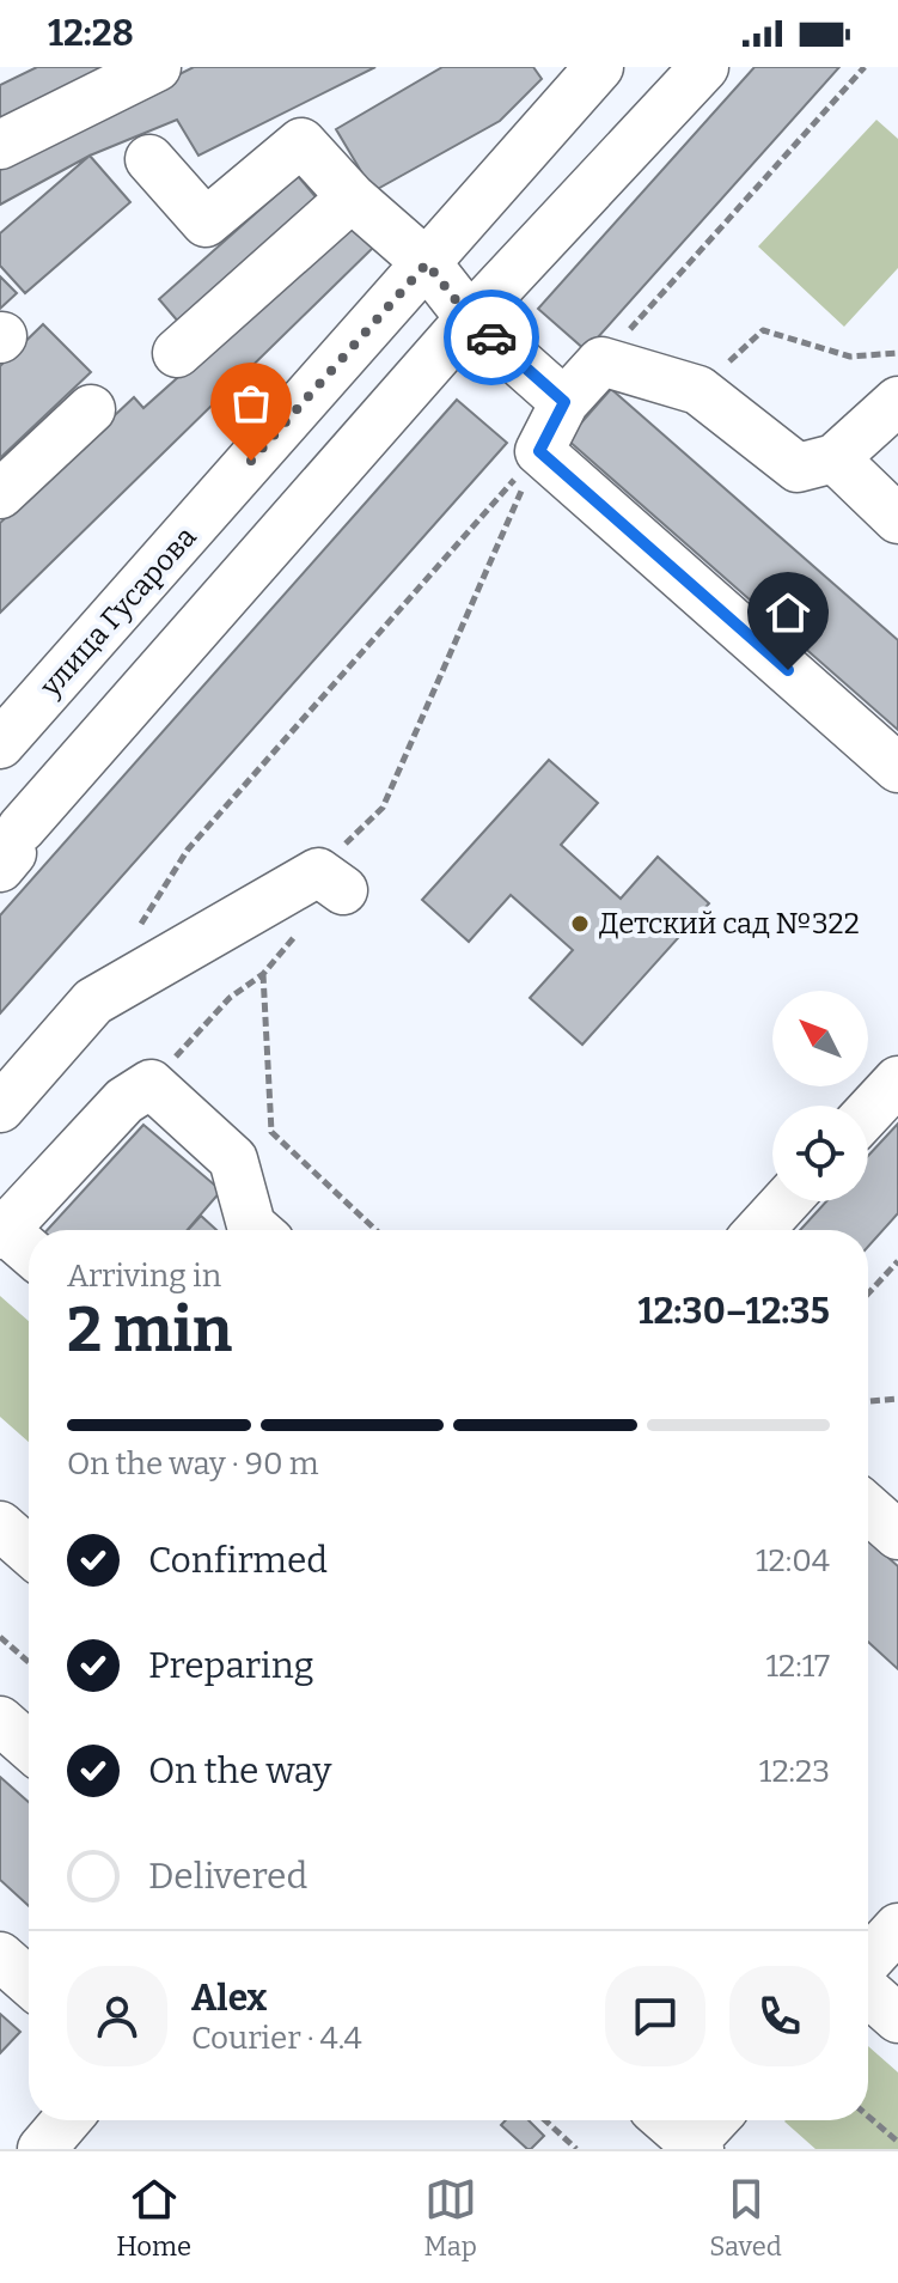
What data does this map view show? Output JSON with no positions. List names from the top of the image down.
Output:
{
  "streets": {
    "street": ["улица Гусарова"]
  },
  "places": ["Детский сад №322"],
  "north": "top left",
  "page": {
    "status": "12:28",
    "heading": ["2 min", "Arriving in", "12:30–12:35"],
    "panel": ["Alex", "Courier · 4.4"],
    "bar": "On the way · 90 m",
    "list": [
      ["Confirmed", "12:04"],
      ["Preparing", "12:17"],
      ["On the way", "12:23"],
      "Delivered"
    ],
    "tabs": ["Home", "Map", "Saved"]
  }
}
